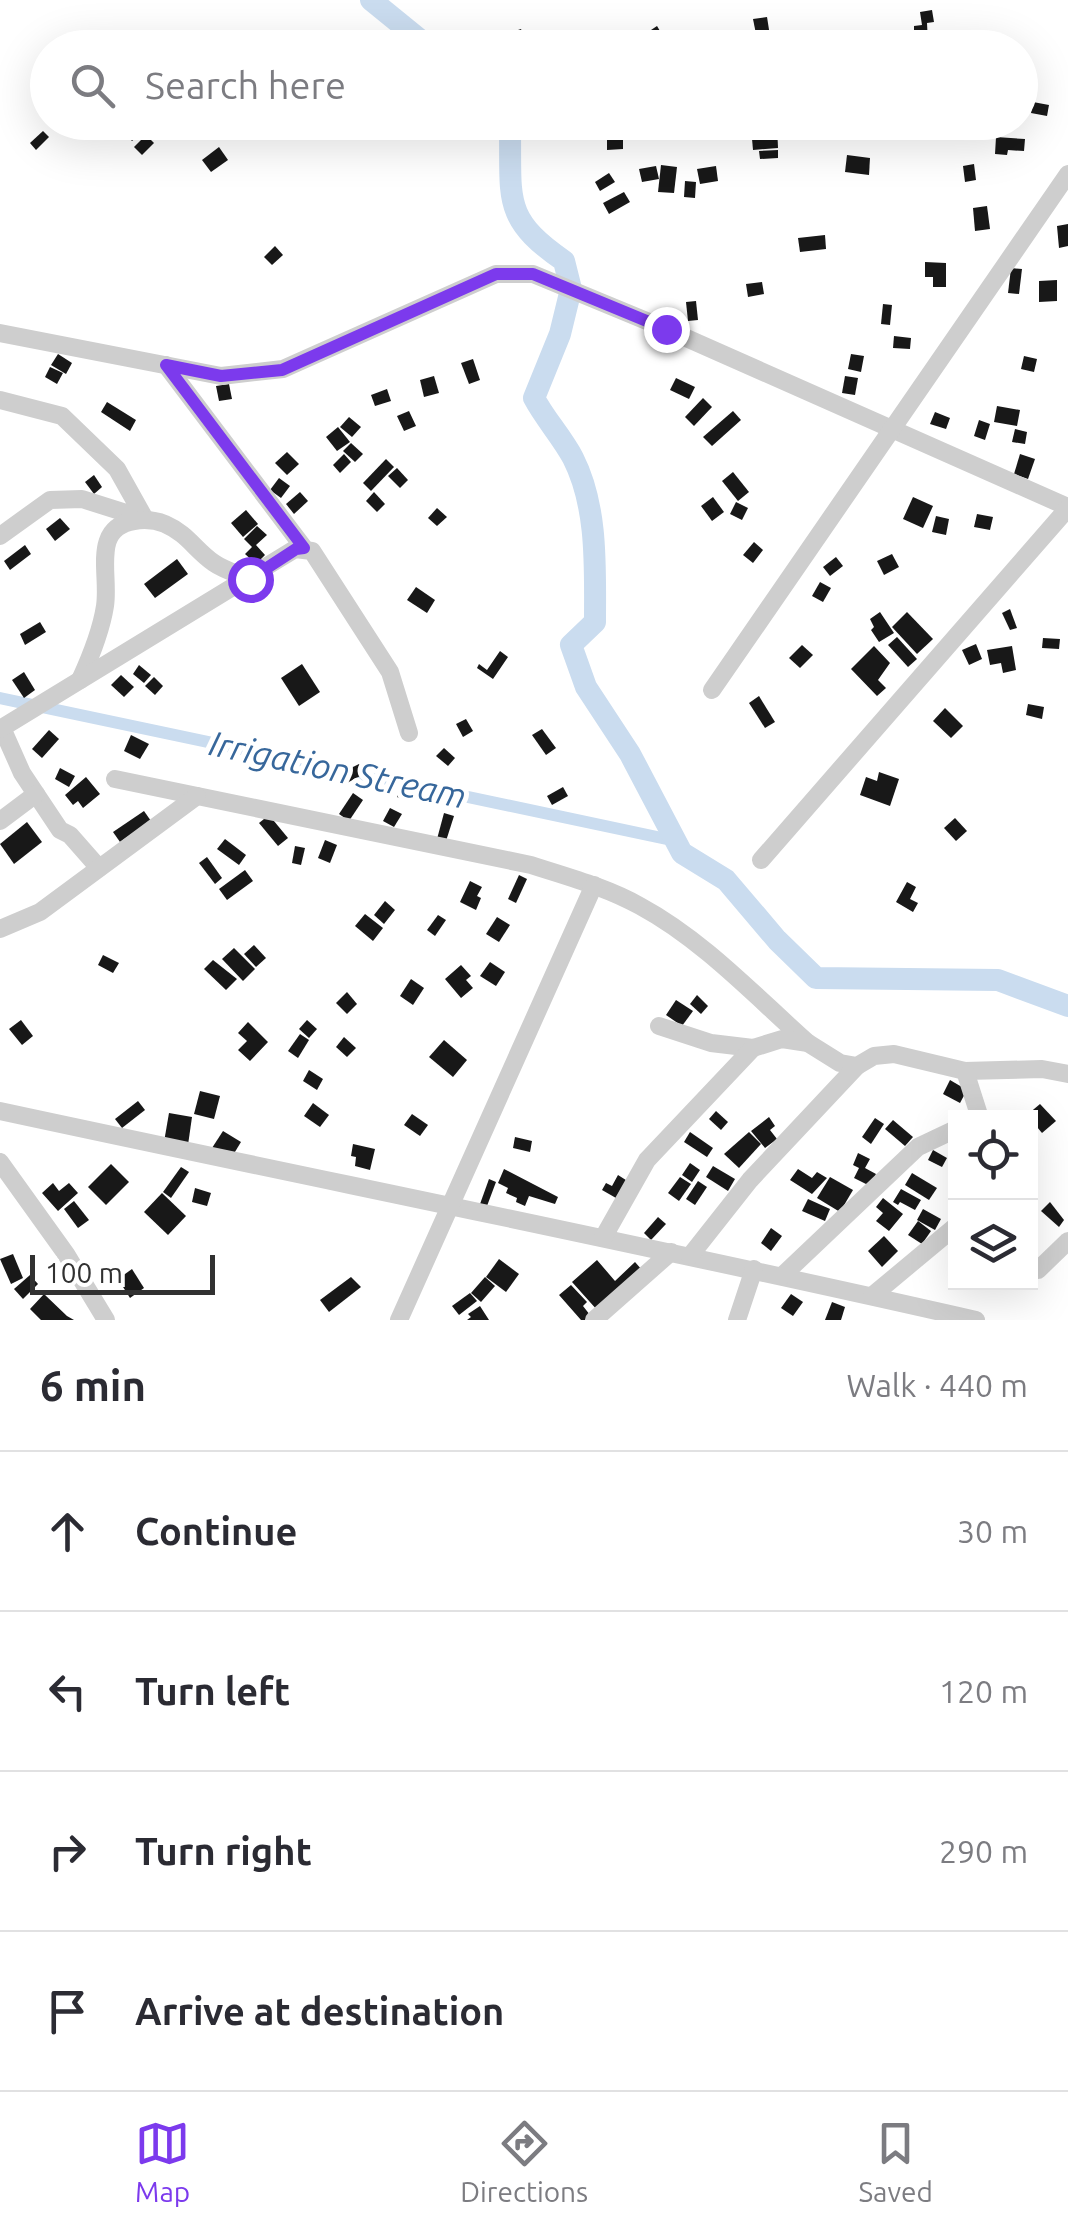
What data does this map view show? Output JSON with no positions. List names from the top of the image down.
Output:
{
  "water": ["Irrigation Stream"],
  "scale_bar": "100 m",
  "page": {
    "search": "Search here",
    "scale": "100 m",
    "heading": ["6 min", "Walk · 440 m"],
    "list": [
      ["Continue", "30 m"],
      ["Turn left", "120 m"],
      ["Turn right", "290 m"],
      "Arrive at destination"
    ],
    "nav": ["Map", "Directions", "Saved"]
  }
}
